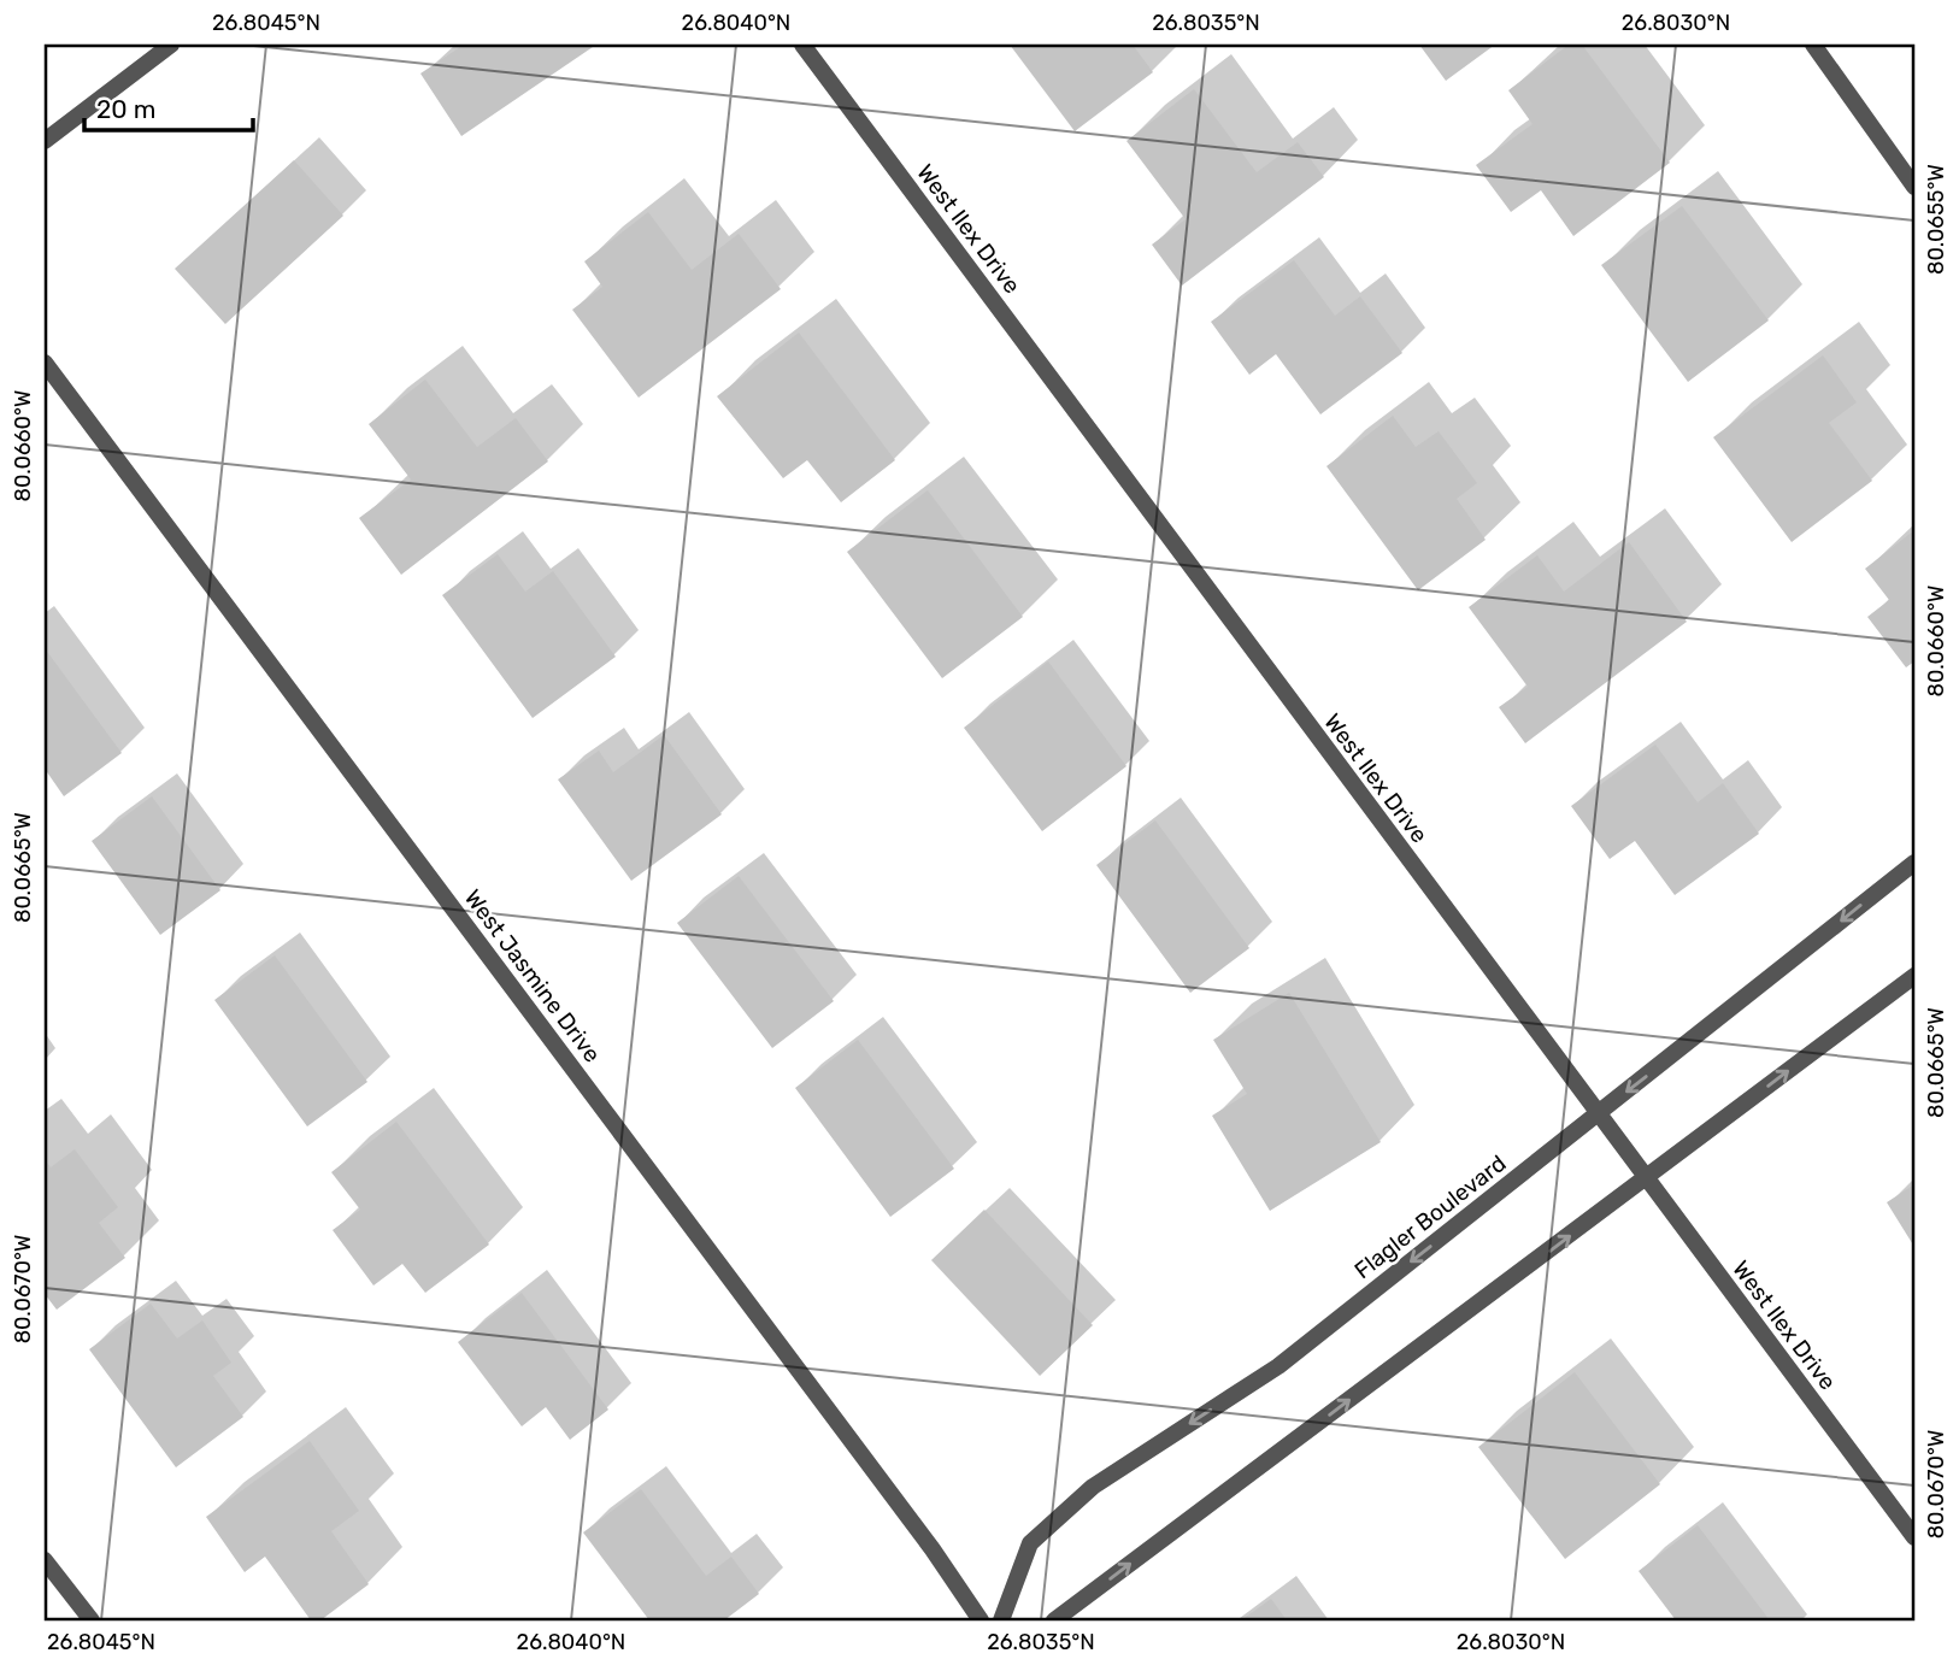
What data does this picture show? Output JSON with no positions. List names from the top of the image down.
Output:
{
  "streets": {
    "street": ["West Ilex Drive", "West Jasmine Drive", "Flagler Boulevard"]
  },
  "crossings": [
    ["West Ilex Drive", "Flagler Boulevard"]
  ],
  "scale_bar": "20 m",
  "coordinates": [
    "26.8045°N",
    "26.8040°N",
    "26.8035°N",
    "26.8030°N",
    "80.0655°W",
    "80.0660°W",
    "80.0665°W",
    "80.0670°W"
  ]
}
